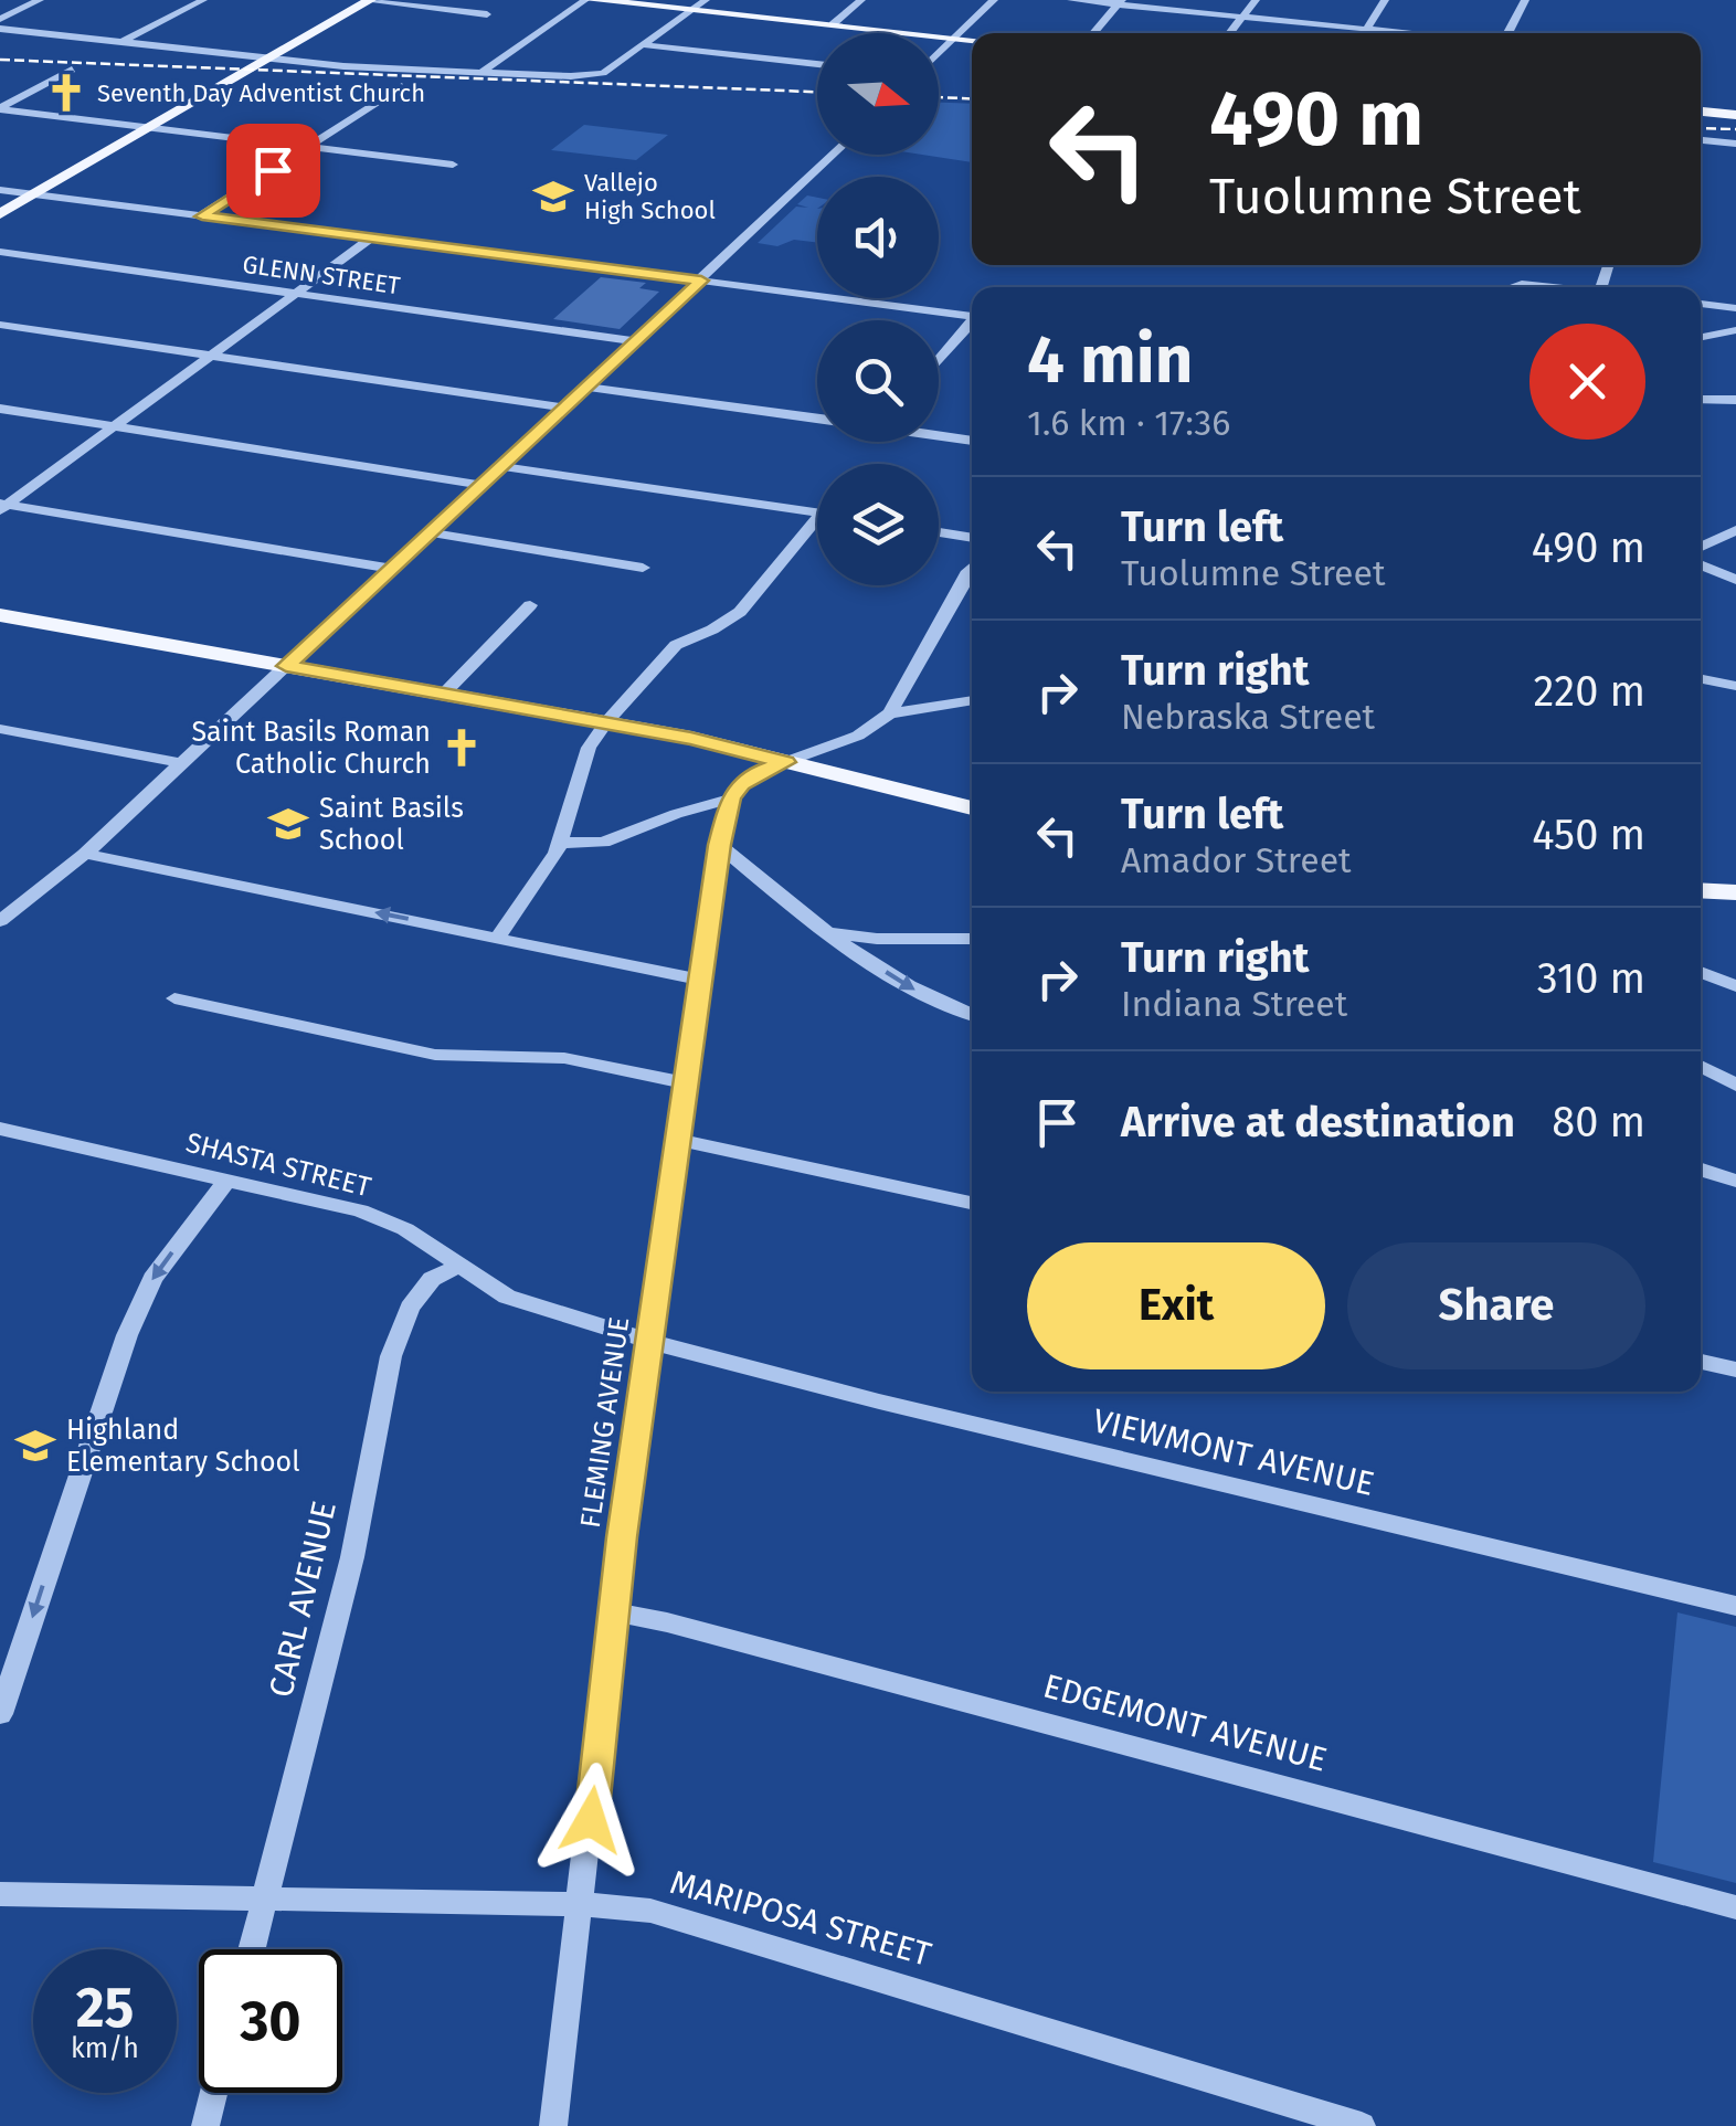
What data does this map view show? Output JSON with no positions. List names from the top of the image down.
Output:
{
  "streets": {
    "street": [
      "GLENN STREET",
      "SHASTA STREET",
      "FLEMING AVENUE",
      "VIEWMONT AVENUE",
      "CARL AVENUE",
      "EDGEMONT AVENUE",
      "MARIPOSA STREET"
    ]
  },
  "crossings": [
    ["SHASTA STREET", "FLEMING AVENUE"],
    ["SHASTA STREET", "VIEWMONT AVENUE"],
    ["SHASTA STREET", "CARL AVENUE"],
    ["FLEMING AVENUE", "VIEWMONT AVENUE"],
    ["FLEMING AVENUE", "EDGEMONT AVENUE"],
    ["FLEMING AVENUE", "MARIPOSA STREET"],
    ["CARL AVENUE", "MARIPOSA STREET"]
  ],
  "places": {
    "church": ["Seventh Day Adventist Church", "Saint Basils Roman Catholic Church"],
    "school or university": ["Vallejo High School", "Saint Basils School", "Highland Elementary School"]
  },
  "north": "right",
  "page": {
    "turn": ["490 m", "Tuolumne Street"],
    "heading": ["4 min", "1.6 km · 17:36"],
    "list": [
      {
        "name": "Turn left",
        "note": "Tuolumne Street",
        "value": "490 m"
      },
      {
        "name": "Turn right",
        "note": "Nebraska Street",
        "value": "220 m"
      },
      {
        "name": "Turn left",
        "note": "Amador Street",
        "value": "450 m"
      },
      {
        "name": "Turn right",
        "note": "Indiana Street",
        "value": "310 m"
      },
      {
        "name": "Arrive at destination",
        "value": "80 m"
      }
    ],
    "buttons": ["Exit", "Share"],
    "speed": "25 km/h",
    "limit": "30"
  }
}
